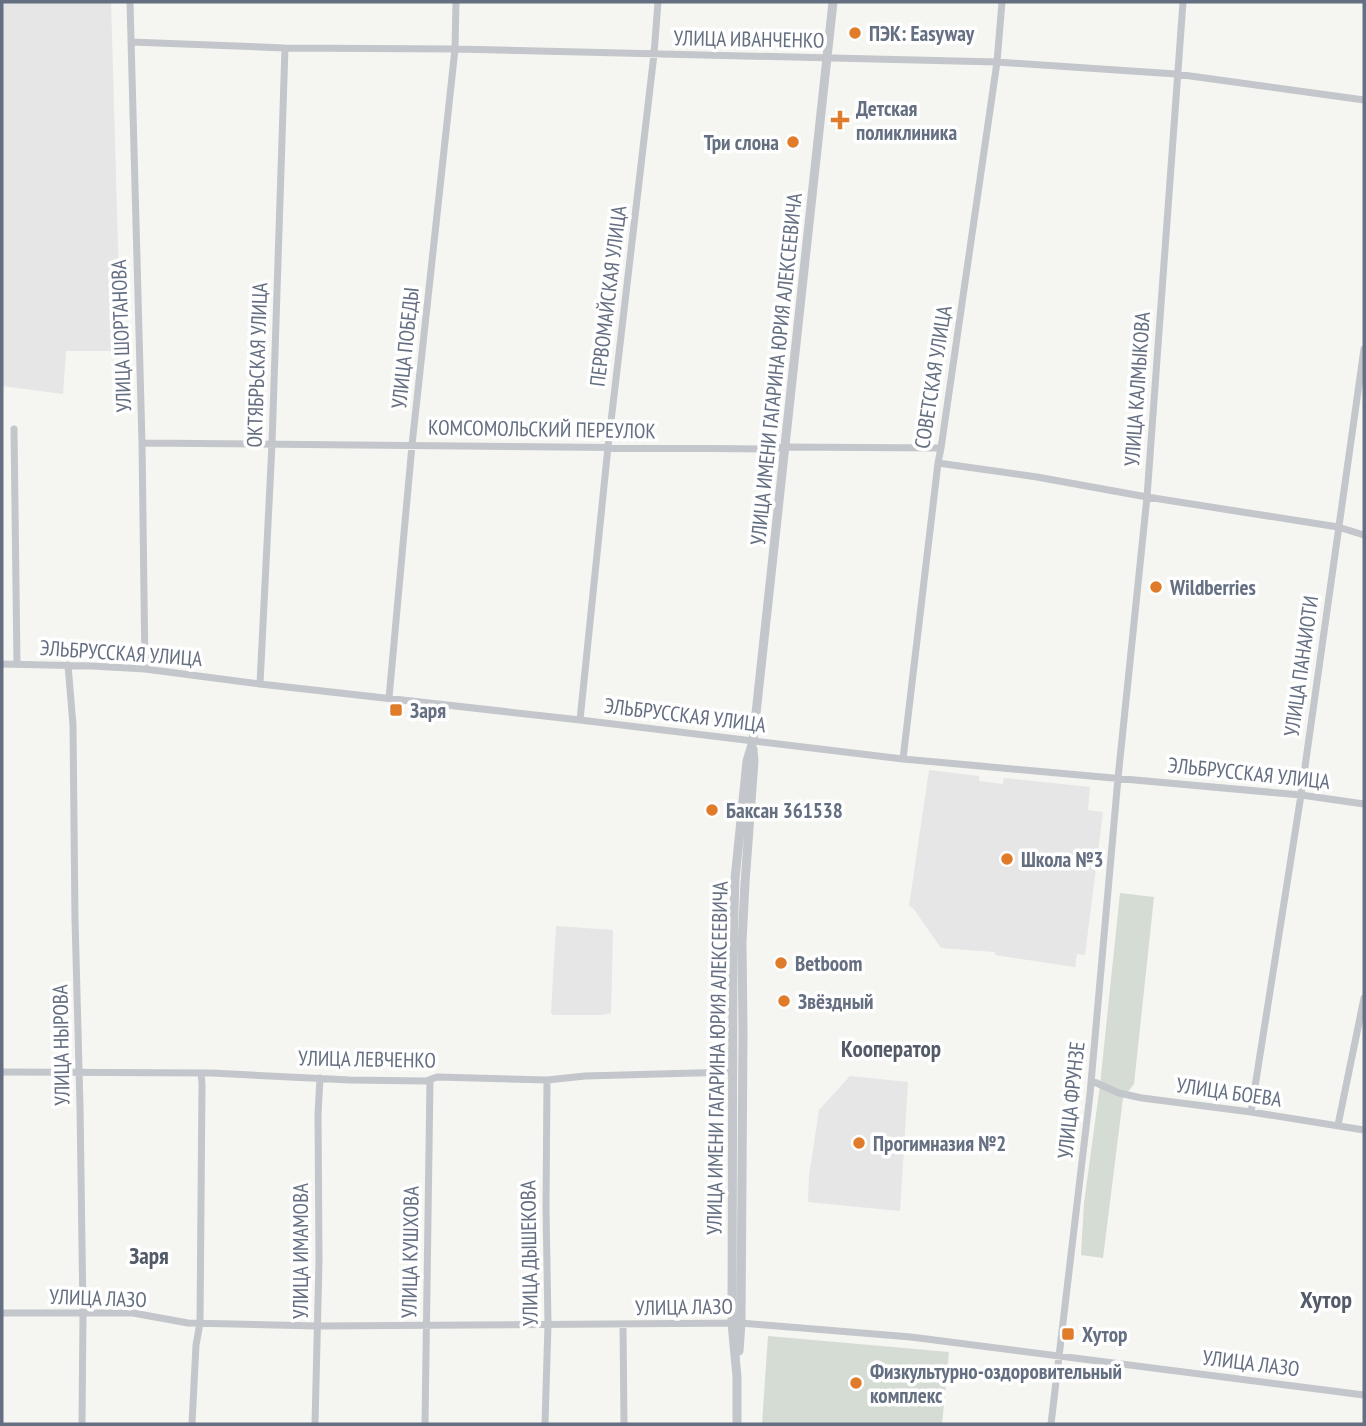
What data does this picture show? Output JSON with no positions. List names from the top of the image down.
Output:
{
  "streets": {
    "street": [
      "УЛИЦА ИВАНЧЕНКО",
      "ПЕРВОМАЙСКАЯ УЛИЦА",
      "УЛИЦА ШОРТАНОВА",
      "УЛИЦА ПОБЕДЫ",
      "ОКТЯБРЬСКАЯ УЛИЦА",
      "УЛИЦА ИМЕНИ ГАГАРИНА ЮРИЯ АЛЕКСЕЕВИЧА",
      "СОВЕТСКАЯ УЛИЦА",
      "УЛИЦА КАЛМЫКОВА",
      "КОМСОМОЛЬСКИЙ ПЕРЕУЛОК",
      "ЭЛЬБРУССКАЯ УЛИЦА",
      "УЛИЦА ПАНАИОТИ",
      "УЛИЦА НЫРОВА",
      "УЛИЦА ЛЕВЧЕНКО",
      "УЛИЦА БОЕВА",
      "УЛИЦА ФРУНЗЕ",
      "УЛИЦА ИМАМОВА",
      "УЛИЦА КУШХОВА",
      "УЛИЦА ДЫШЕКОВА",
      "УЛИЦА ЛАЗО"
    ]
  },
  "crossings": [
    ["УЛИЦА ИВАНЧЕНКО", "ПЕРВОМАЙСКАЯ УЛИЦА"],
    ["УЛИЦА ИВАНЧЕНКО", "УЛИЦА ШОРТАНОВА"],
    ["УЛИЦА ИВАНЧЕНКО", "УЛИЦА ПОБЕДЫ"],
    ["УЛИЦА ИВАНЧЕНКО", "ОКТЯБРЬСКАЯ УЛИЦА"],
    ["УЛИЦА ИВАНЧЕНКО", "УЛИЦА ИМЕНИ ГАГАРИНА ЮРИЯ АЛЕКСЕЕВИЧА"],
    ["УЛИЦА ИВАНЧЕНКО", "СОВЕТСКАЯ УЛИЦА"],
    ["УЛИЦА ИВАНЧЕНКО", "УЛИЦА КАЛМЫКОВА"],
    ["ПЕРВОМАЙСКАЯ УЛИЦА", "КОМСОМОЛЬСКИЙ ПЕРЕУЛОК"],
    ["ПЕРВОМАЙСКАЯ УЛИЦА", "ЭЛЬБРУССКАЯ УЛИЦА"],
    ["УЛИЦА ШОРТАНОВА", "КОМСОМОЛЬСКИЙ ПЕРЕУЛОК"],
    ["УЛИЦА ШОРТАНОВА", "ЭЛЬБРУССКАЯ УЛИЦА"],
    ["УЛИЦА ПОБЕДЫ", "КОМСОМОЛЬСКИЙ ПЕРЕУЛОК"],
    ["УЛИЦА ПОБЕДЫ", "ЭЛЬБРУССКАЯ УЛИЦА"],
    ["ОКТЯБРЬСКАЯ УЛИЦА", "КОМСОМОЛЬСКИЙ ПЕРЕУЛОК"],
    ["ОКТЯБРЬСКАЯ УЛИЦА", "ЭЛЬБРУССКАЯ УЛИЦА"],
    ["УЛИЦА ИМЕНИ ГАГАРИНА ЮРИЯ АЛЕКСЕЕВИЧА", "КОМСОМОЛЬСКИЙ ПЕРЕУЛОК"],
    ["УЛИЦА ИМЕНИ ГАГАРИНА ЮРИЯ АЛЕКСЕЕВИЧА", "ЭЛЬБРУССКАЯ УЛИЦА"],
    ["УЛИЦА ИМЕНИ ГАГАРИНА ЮРИЯ АЛЕКСЕЕВИЧА", "УЛИЦА ЛЕВЧЕНКО"],
    ["УЛИЦА ИМЕНИ ГАГАРИНА ЮРИЯ АЛЕКСЕЕВИЧА", "УЛИЦА ЛАЗО"],
    ["СОВЕТСКАЯ УЛИЦА", "КОМСОМОЛЬСКИЙ ПЕРЕУЛОК"],
    ["СОВЕТСКАЯ УЛИЦА", "ЭЛЬБРУССКАЯ УЛИЦА"],
    ["УЛИЦА КАЛМЫКОВА", "ЭЛЬБРУССКАЯ УЛИЦА"],
    ["УЛИЦА КАЛМЫКОВА", "УЛИЦА ФРУНЗЕ"],
    ["ЭЛЬБРУССКАЯ УЛИЦА", "УЛИЦА ПАНАИОТИ"],
    ["ЭЛЬБРУССКАЯ УЛИЦА", "УЛИЦА НЫРОВА"],
    ["ЭЛЬБРУССКАЯ УЛИЦА", "УЛИЦА ФРУНЗЕ"],
    ["УЛИЦА ПАНАИОТИ", "УЛИЦА БОЕВА"],
    ["УЛИЦА НЫРОВА", "УЛИЦА ЛЕВЧЕНКО"],
    ["УЛИЦА НЫРОВА", "УЛИЦА ЛАЗО"],
    ["УЛИЦА ЛЕВЧЕНКО", "УЛИЦА ИМАМОВА"],
    ["УЛИЦА ЛЕВЧЕНКО", "УЛИЦА КУШХОВА"],
    ["УЛИЦА ЛЕВЧЕНКО", "УЛИЦА ДЫШЕКОВА"],
    ["УЛИЦА БОЕВА", "УЛИЦА ФРУНЗЕ"],
    ["УЛИЦА ФРУНЗЕ", "УЛИЦА ЛАЗО"],
    ["УЛИЦА ИМАМОВА", "УЛИЦА ЛАЗО"],
    ["УЛИЦА КУШХОВА", "УЛИЦА ЛАЗО"],
    ["УЛИЦА ДЫШЕКОВА", "УЛИЦА ЛАЗО"]
  ],
  "districts": ["Кооператор", "Заря", "Хутор"],
  "places": {
    "other": [
      "ПЭК: Easyway",
      "Три слона",
      "Wildberries",
      "Баксан 361538",
      "Школа №3",
      "Betboom",
      "Звёздный",
      "Прогимназия №2",
      "Физкультурно-оздоровительный комплекс"
    ],
    "health": ["Детская поликлиника"],
    "transit": ["Заря", "Хутор"]
  }
}
